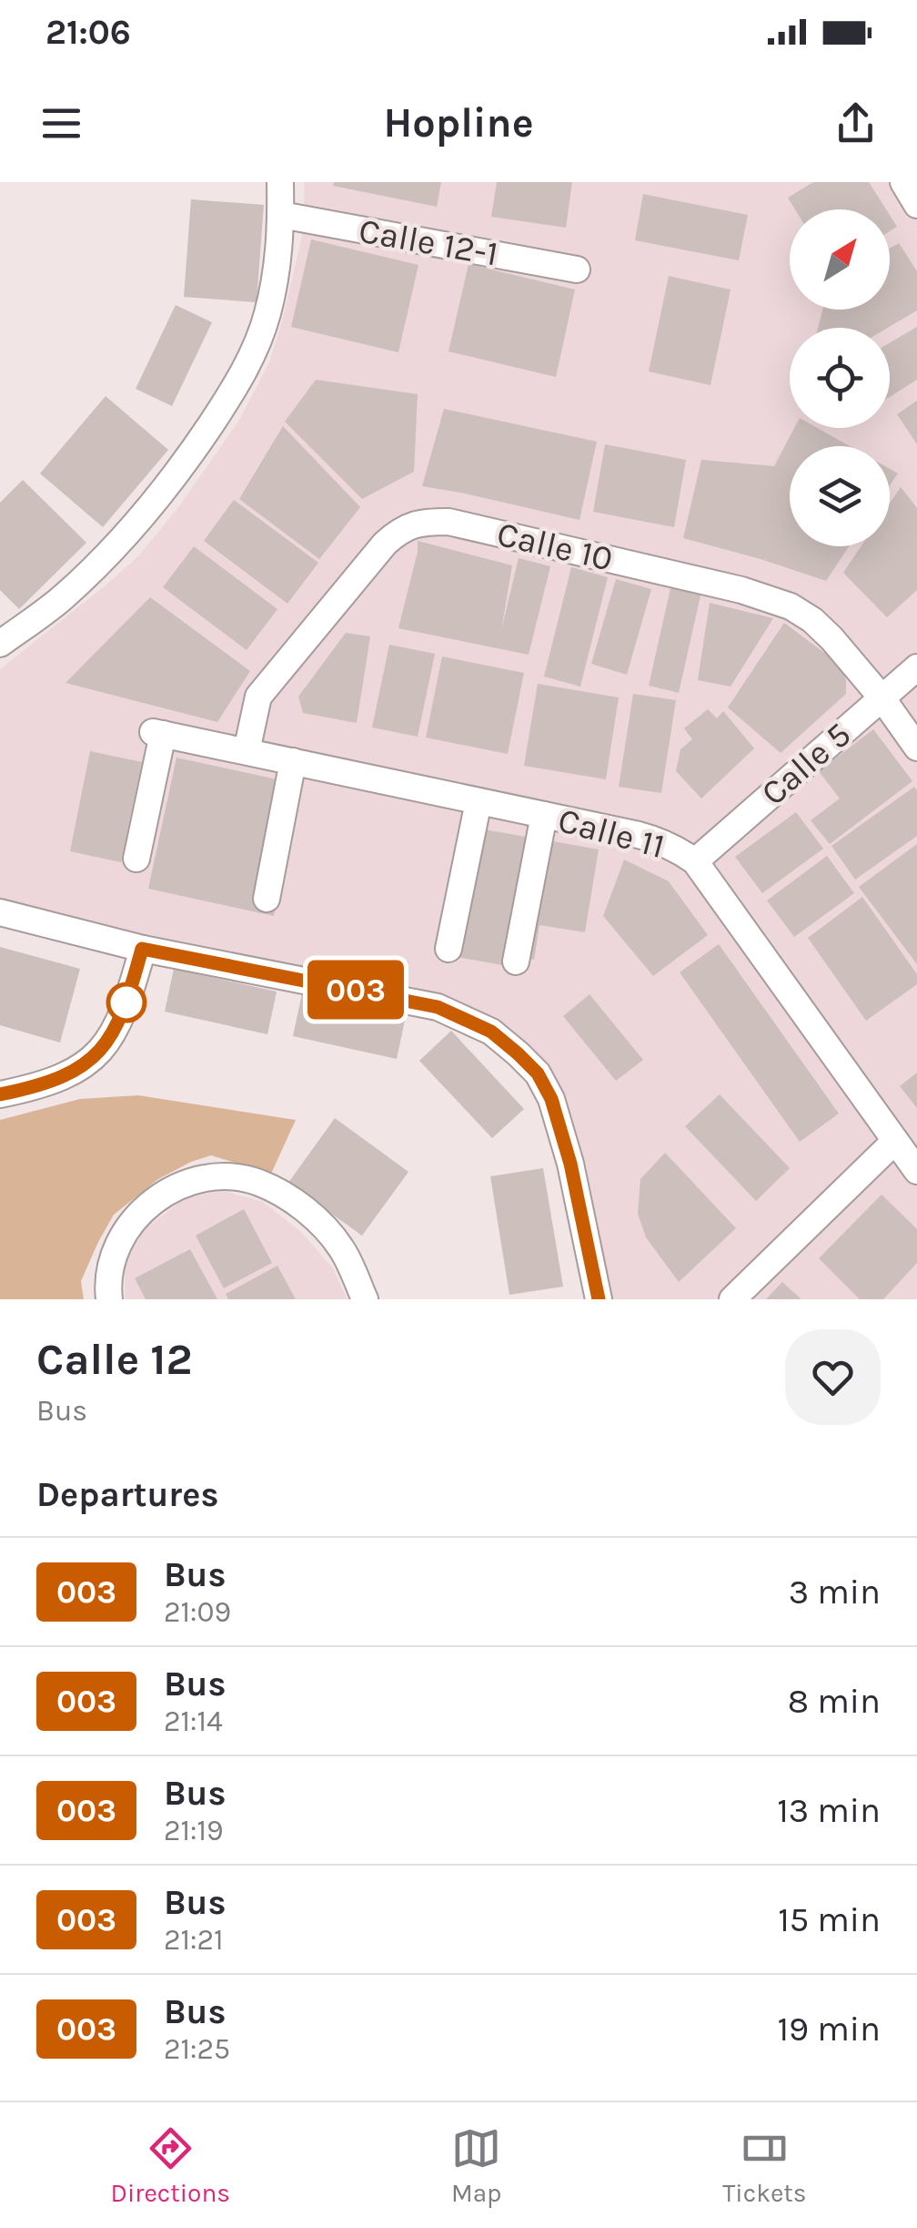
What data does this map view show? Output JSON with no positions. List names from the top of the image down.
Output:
{
  "streets": {
    "street": [
      "Calle 12-1",
      "Calle 10",
      "Calle 5",
      "Calle 11"
    ]
  },
  "crossings": [
    ["Calle 10", "Calle 5"],
    ["Calle 10", "Calle 11"],
    ["Calle 5", "Calle 11"]
  ],
  "lines": ["bus line 003"],
  "north": "top right",
  "page": {
    "status": "21:06",
    "header": "Hopline",
    "on_map": "003",
    "heading": [
      ["Calle 12", "Bus"],
      "Departures"
    ],
    "list": [
      {
        "mark": "003",
        "name": "Bus",
        "note": "21:09",
        "value": "3 min"
      },
      {
        "mark": "003",
        "name": "Bus",
        "note": "21:14",
        "value": "8 min"
      },
      {
        "mark": "003",
        "name": "Bus",
        "note": "21:19",
        "value": "13 min"
      },
      {
        "mark": "003",
        "name": "Bus",
        "note": "21:21",
        "value": "15 min"
      },
      {
        "mark": "003",
        "name": "Bus",
        "note": "21:25",
        "value": "19 min"
      }
    ],
    "tabs": ["Directions", "Map", "Tickets"]
  }
}
